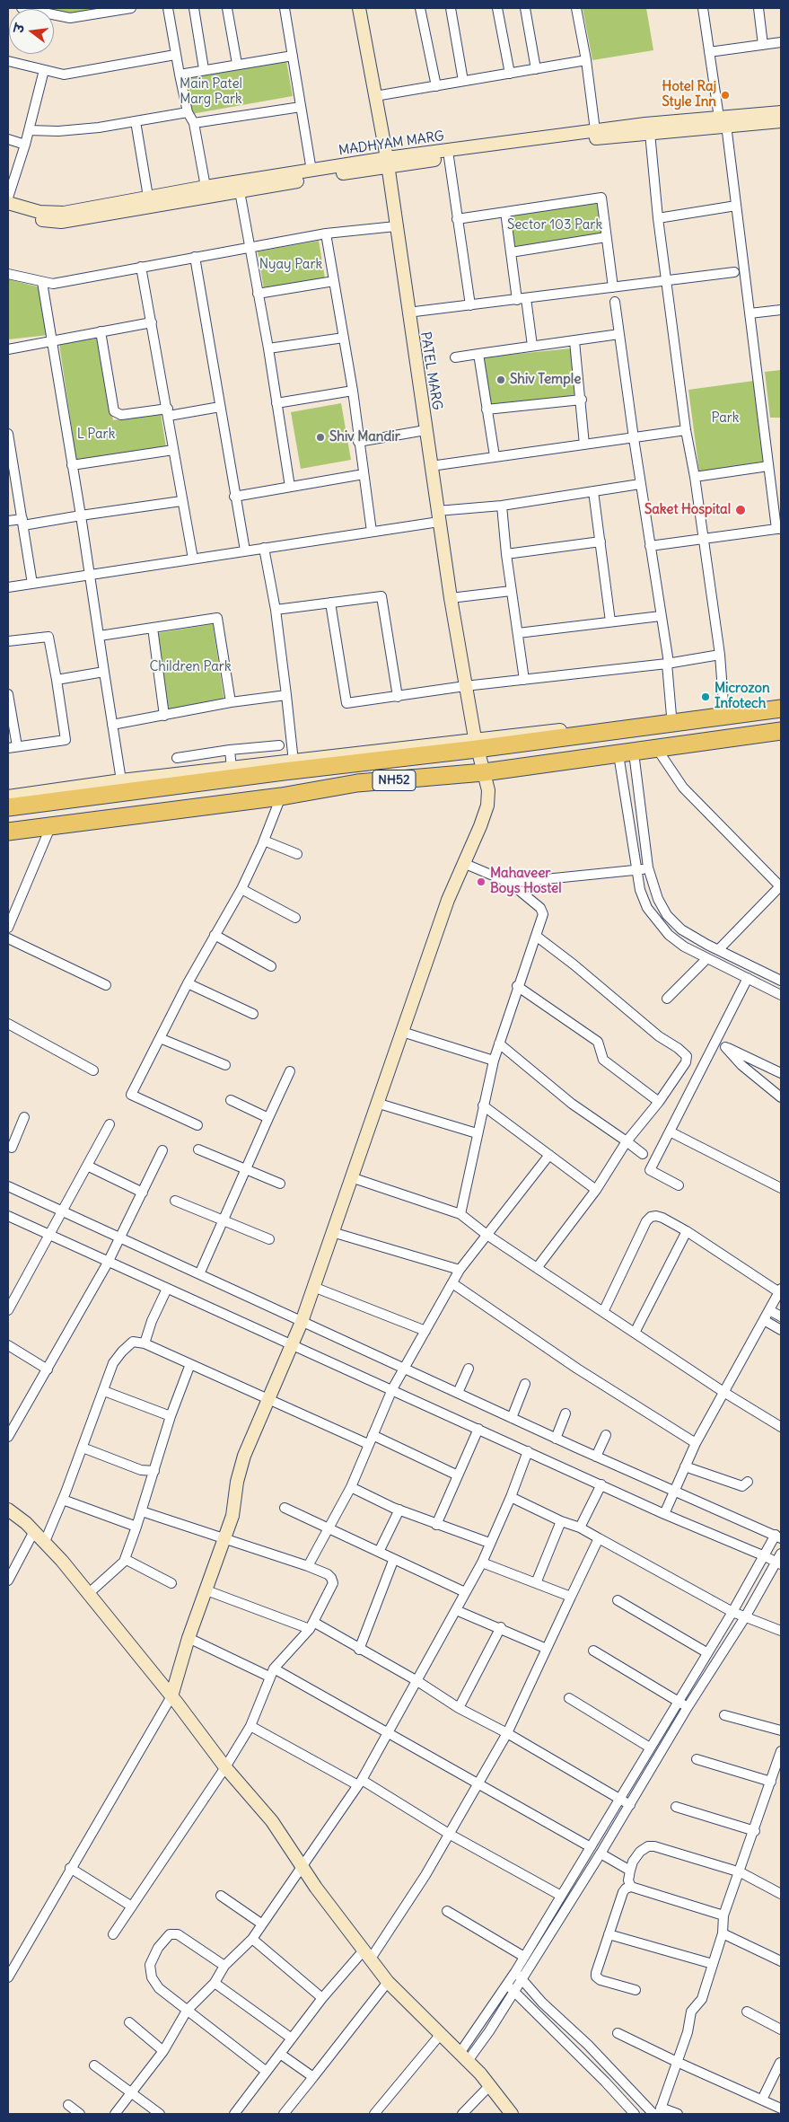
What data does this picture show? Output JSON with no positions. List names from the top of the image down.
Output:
{
  "streets": {
    "highway": ["NH52"],
    "street": ["MADHYAM MARG", "PATEL MARG"]
  },
  "crossings": [
    ["MADHYAM MARG", "PATEL MARG"],
    ["PATEL MARG", "NH52"]
  ],
  "parks": [
    "Main Patel Marg Park",
    "Sector 103 Park",
    "Nyay Park",
    "Park",
    "L Park",
    "Children Park"
  ],
  "places": [
    "Hotel Raj Style Inn",
    "Shiv Temple",
    "Shiv Mandir",
    "Saket Hospital",
    "Microzon Infotech",
    "Mahaveer Boys Hostel"
  ],
  "north": "left"
}
